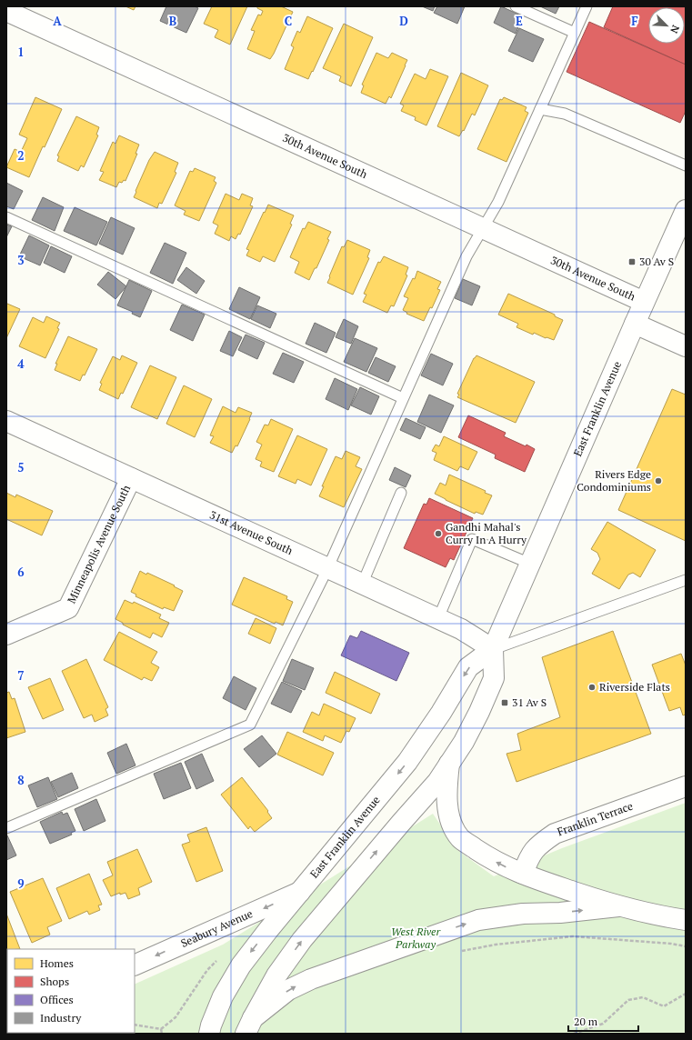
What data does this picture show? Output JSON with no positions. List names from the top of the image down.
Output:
{
  "streets": {
    "street": [
      "30th Avenue South",
      "East Franklin Avenue",
      "31st Avenue South",
      "Minneapolis Avenue South",
      "Franklin Terrace",
      "Seabury Avenue"
    ]
  },
  "crossings": [
    ["30th Avenue South", "East Franklin Avenue"],
    ["East Franklin Avenue", "31st Avenue South"],
    ["East Franklin Avenue", "Seabury Avenue"],
    ["31st Avenue South", "Minneapolis Avenue South"]
  ],
  "parks": ["West River Parkway"],
  "places": {
    "transit": ["30 Av S", "31 Av S"],
    "other": ["Rivers Edge Condominiums", "Gandhi Mahal's Curry In A Hurry", "Riverside Flats"]
  },
  "legend": [
    "Homes",
    "Shops",
    "Offices",
    "Industry"
  ],
  "scale_bar": "20 m",
  "north": "bottom right",
  "grid": {
    "columns": [
      "A",
      "B",
      "C",
      "D",
      "E",
      "F"
    ],
    "rows": [
      "1",
      "2",
      "3",
      "4",
      "5",
      "6",
      "7",
      "8",
      "9"
    ]
  }
}
